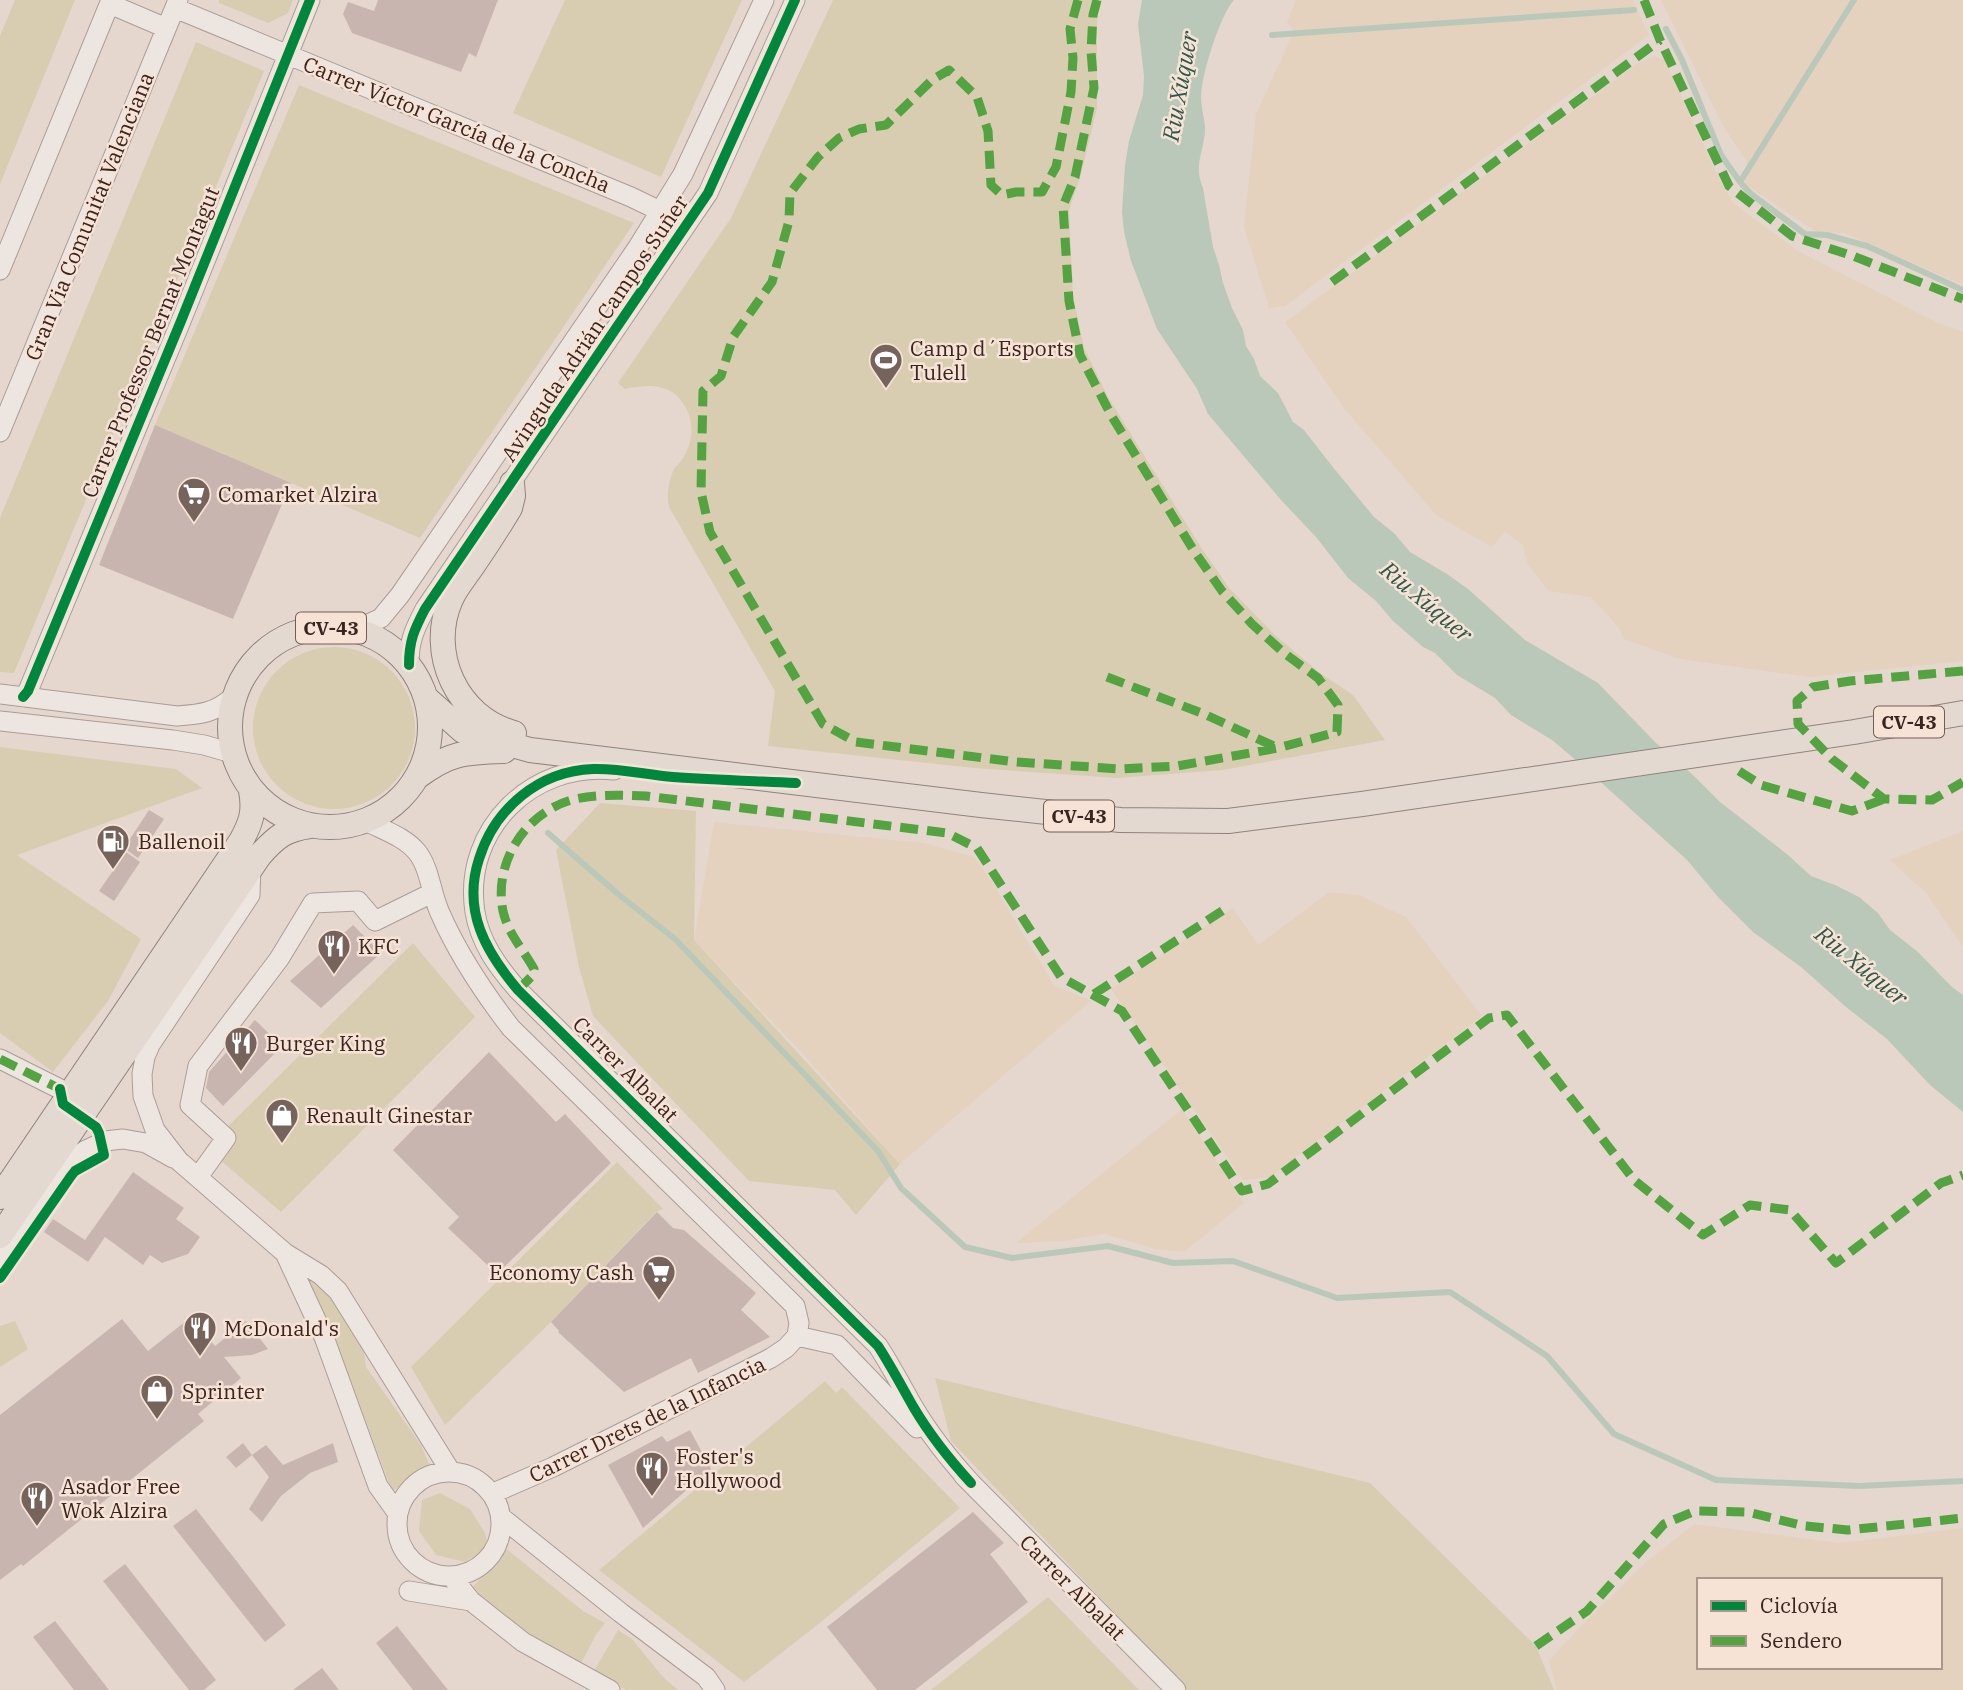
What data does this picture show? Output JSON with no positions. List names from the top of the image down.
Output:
{
  "streets": {
    "main road": ["CV-43"],
    "street": [
      "Carrer Víctor García de la Concha",
      "Gran Via Comunitat Valenciana",
      "Avinguda Adrián Campos Suñer",
      "Carrer Professor Bernat Montagut",
      "Carrer Albalat",
      "Carrer Drets de la Infancia"
    ]
  },
  "crossings": [
    ["Carrer Víctor García de la Concha", "Gran Via Comunitat Valenciana"],
    ["Carrer Víctor García de la Concha", "Avinguda Adrián Campos Suñer"],
    ["Carrer Víctor García de la Concha", "Carrer Professor Bernat Montagut"],
    ["Avinguda Adrián Campos Suñer", "CV-43"],
    ["CV-43", "Carrer Albalat"],
    ["Carrer Albalat", "Carrer Drets de la Infancia"]
  ],
  "water": ["Riu Xúquer"],
  "places": {
    "sports": ["Camp d´Esports Tulell"],
    "supermarket": ["Comarket Alzira", "Economy Cash"],
    "fuel station": ["Ballenoil"],
    "restaurant": [
      "KFC",
      "Burger King",
      "McDonald's",
      "Foster's Hollywood",
      "Asador Free Wok Alzira"
    ],
    "shop": ["Renault Ginestar", "Sprinter"]
  },
  "legend": ["Ciclovía", "Sendero"]
}
